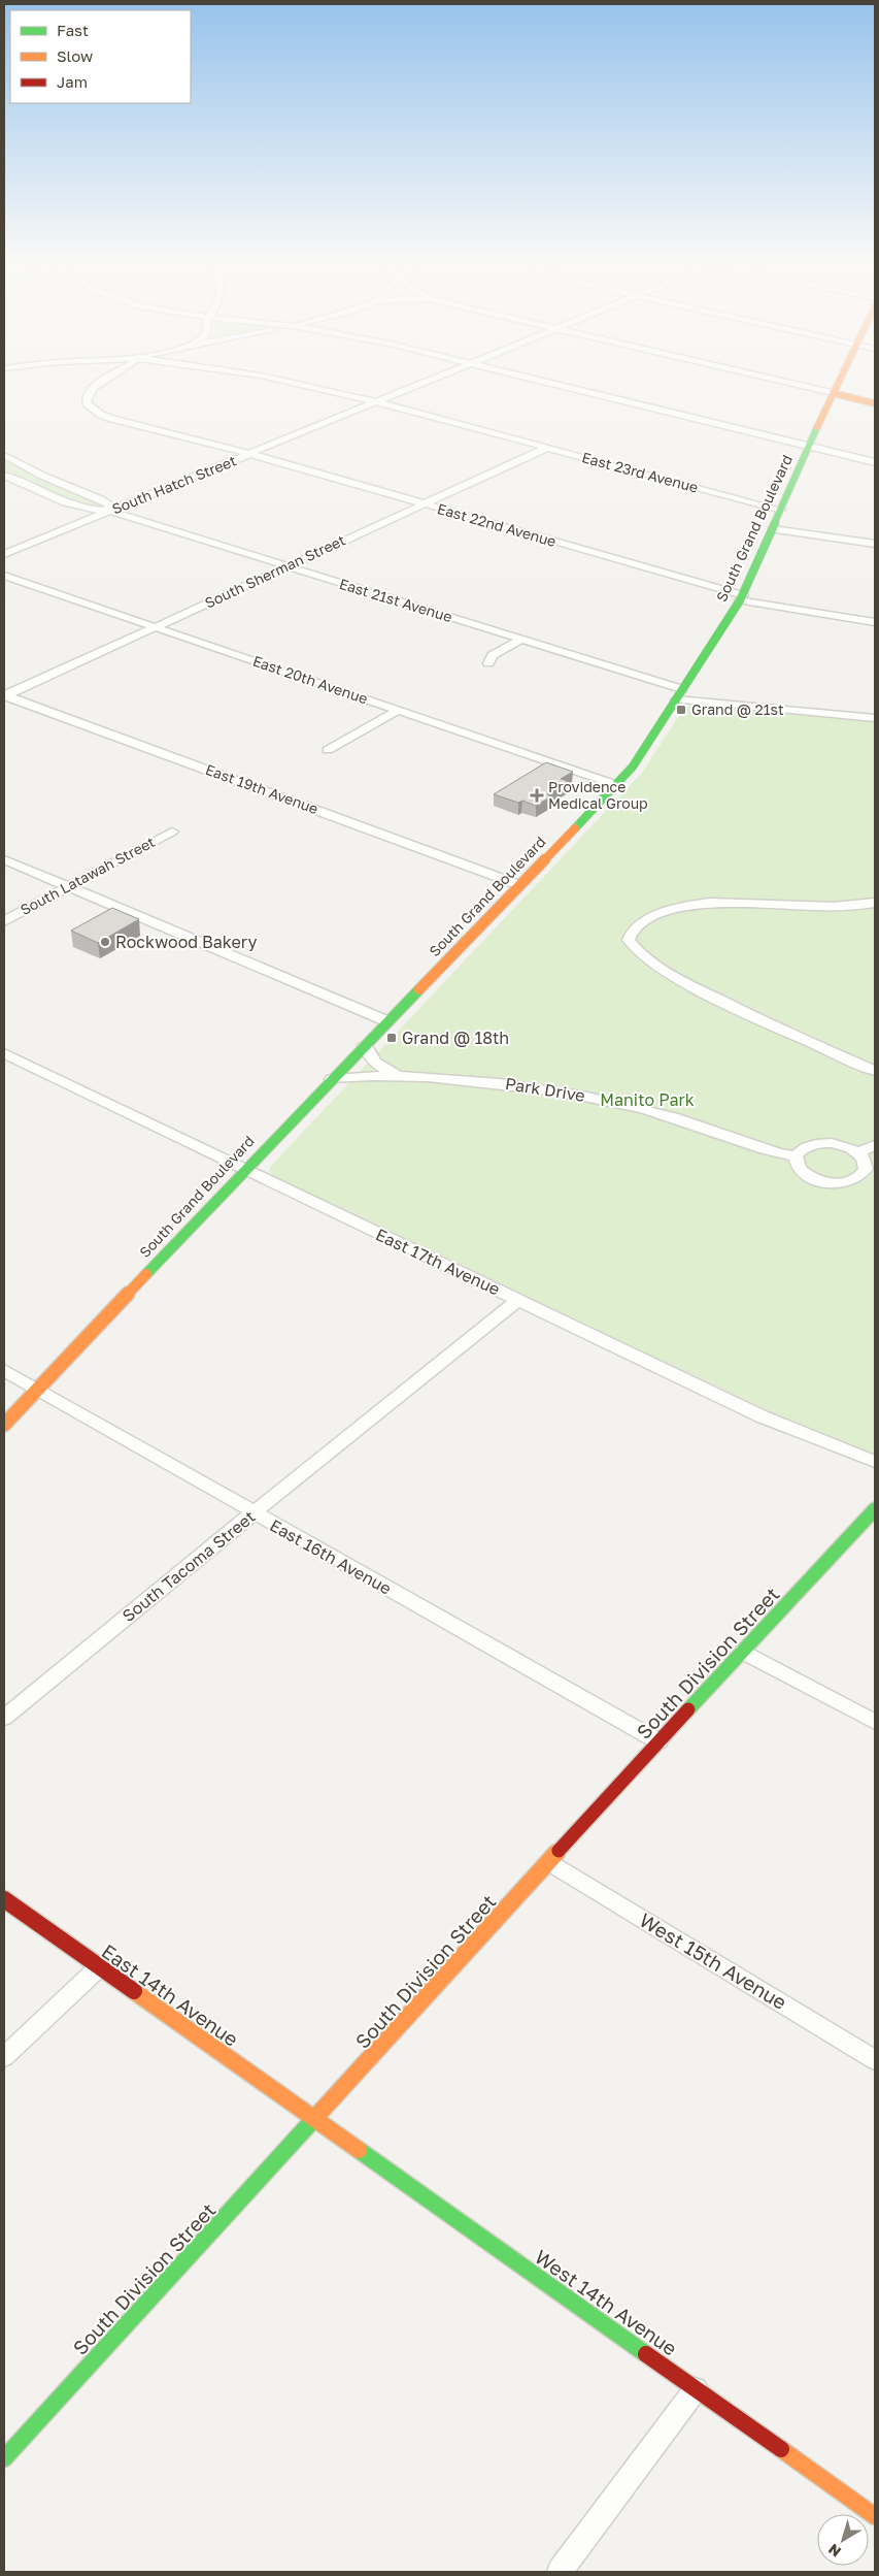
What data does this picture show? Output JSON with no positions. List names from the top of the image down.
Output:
{
  "streets": {
    "main road": [
      "South Grand Boulevard",
      "South Division Street",
      "East 14th Avenue",
      "West 14th Avenue"
    ],
    "street": [
      "East 23rd Avenue",
      "South Hatch Street",
      "East 22nd Avenue",
      "South Sherman Street",
      "East 21st Avenue",
      "East 20th Avenue",
      "East 19th Avenue",
      "South Latawah Street",
      "Park Drive",
      "East 17th Avenue",
      "East 16th Avenue",
      "South Tacoma Street",
      "West 15th Avenue"
    ]
  },
  "crossings": [
    ["East 23rd Avenue", "South Hatch Street"],
    ["East 23rd Avenue", "South Grand Boulevard"],
    ["East 23rd Avenue", "South Sherman Street"],
    ["South Hatch Street", "East 22nd Avenue"],
    ["South Hatch Street", "East 21st Avenue"],
    ["East 22nd Avenue", "South Grand Boulevard"],
    ["East 22nd Avenue", "South Sherman Street"],
    ["South Grand Boulevard", "East 21st Avenue"],
    ["South Grand Boulevard", "East 20th Avenue"],
    ["South Grand Boulevard", "East 19th Avenue"],
    ["South Grand Boulevard", "Park Drive"],
    ["South Grand Boulevard", "East 17th Avenue"],
    ["South Grand Boulevard", "East 16th Avenue"],
    ["South Sherman Street", "East 21st Avenue"],
    ["South Sherman Street", "East 20th Avenue"],
    ["South Sherman Street", "East 19th Avenue"],
    ["East 17th Avenue", "South Tacoma Street"],
    ["East 16th Avenue", "South Tacoma Street"],
    ["East 16th Avenue", "South Division Street"],
    ["South Division Street", "West 15th Avenue"],
    ["South Division Street", "East 14th Avenue"],
    ["South Division Street", "West 14th Avenue"],
    ["East 14th Avenue", "West 14th Avenue"]
  ],
  "parks": ["Manito Park"],
  "places": {
    "transit": ["Grand @ 21st", "Grand @ 18th"],
    "health": ["Providence Medical Group"],
    "other": ["Rockwood Bakery"]
  },
  "legend": ["Fast", "Slow", "Jam"],
  "north": "bottom left"
}
